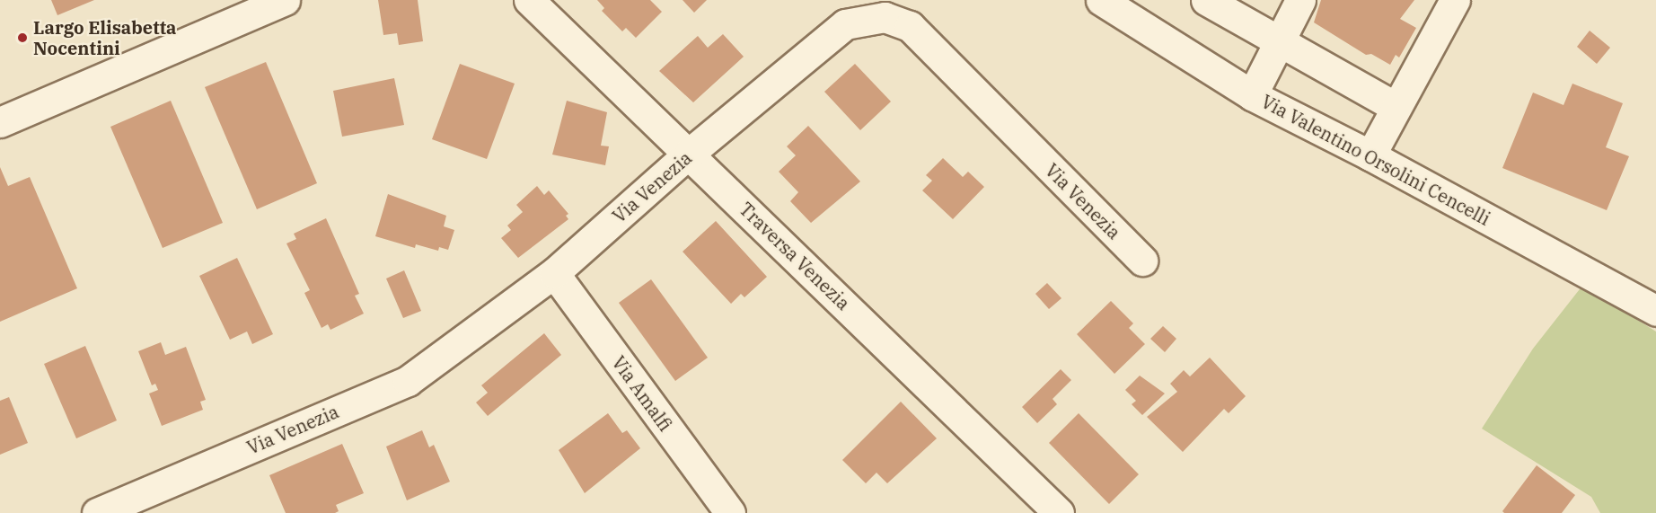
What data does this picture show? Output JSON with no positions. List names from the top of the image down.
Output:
{
  "streets": {
    "street": [
      "Via Valentino Orsolini Cencelli",
      "Via Venezia",
      "Traversa Venezia",
      "Via Amalfi"
    ]
  },
  "crossings": [
    ["Via Venezia", "Traversa Venezia"],
    ["Via Venezia", "Via Amalfi"]
  ],
  "places": ["Largo Elisabetta Nocentini"]
}
